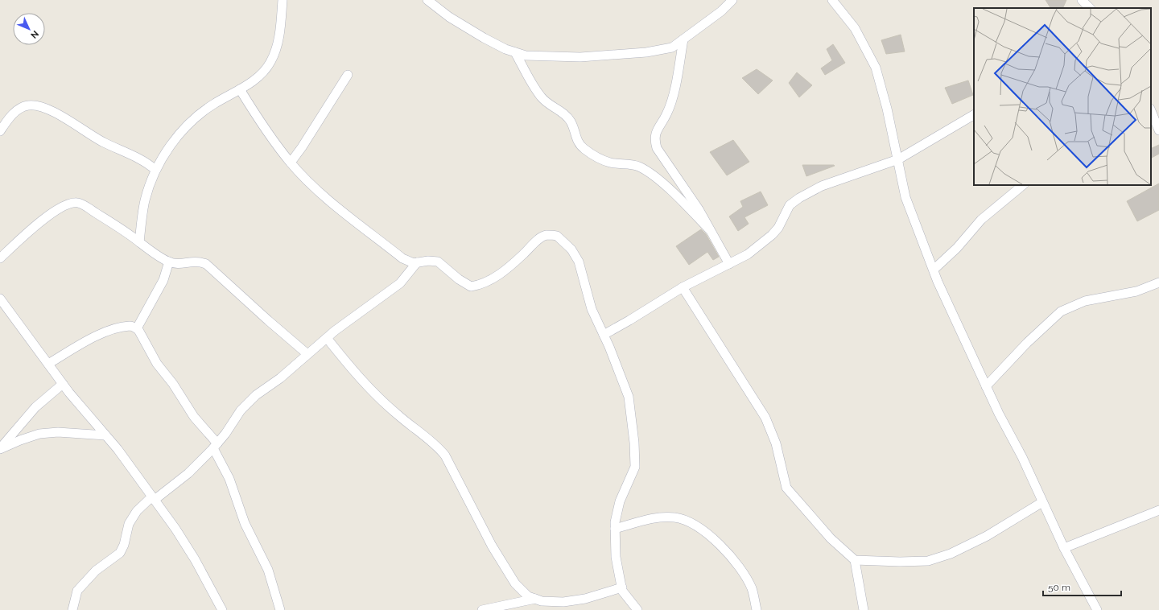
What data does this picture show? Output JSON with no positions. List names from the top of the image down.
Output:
{
  "scale_bar": "50 m",
  "north": "bottom right"
}
